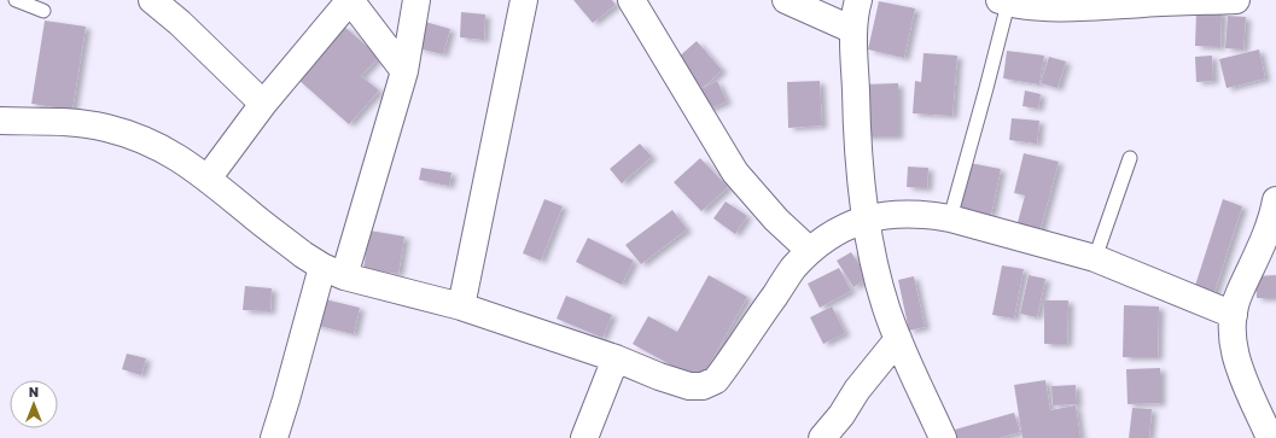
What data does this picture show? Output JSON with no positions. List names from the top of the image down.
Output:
{
  "north": "top"
}
